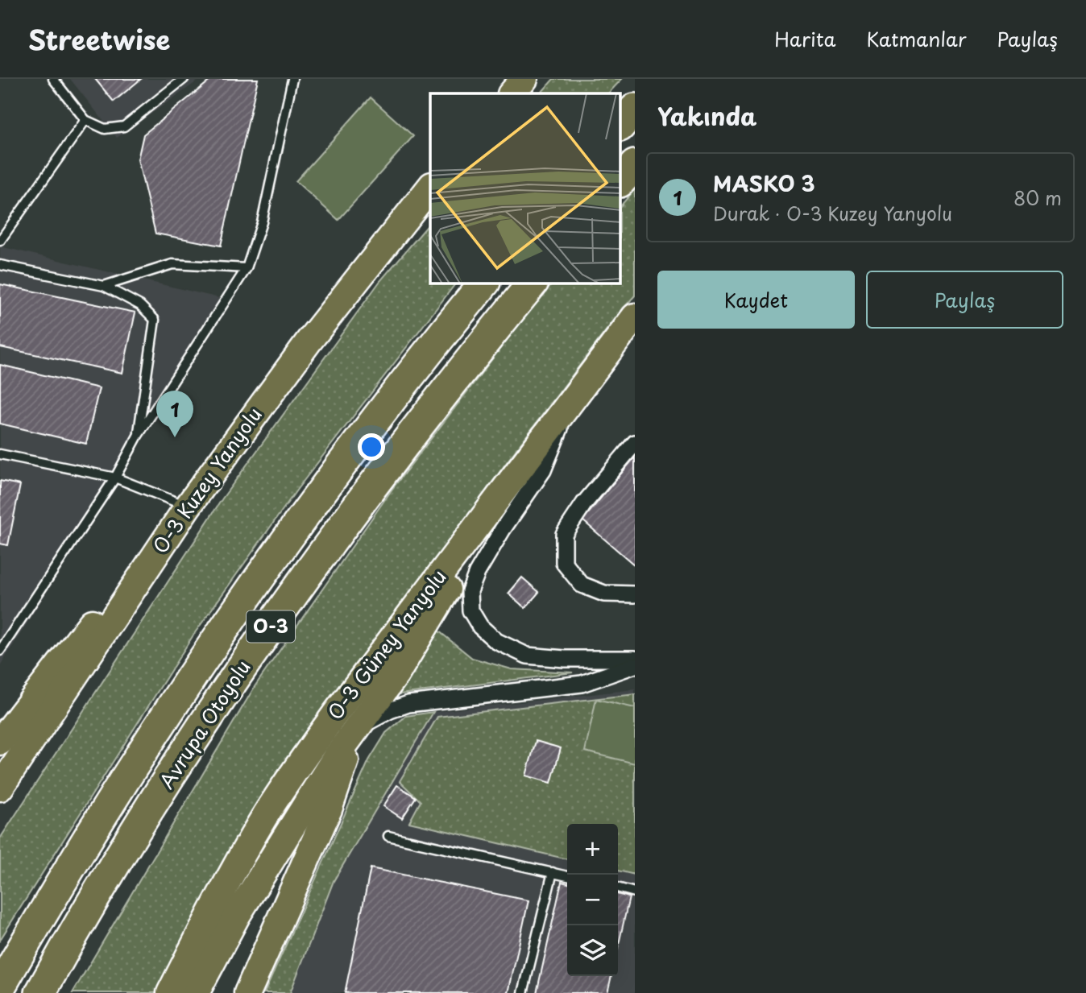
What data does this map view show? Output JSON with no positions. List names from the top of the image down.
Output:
{
  "streets": {
    "highway": ["O-3", "Avrupa Otoyolu"],
    "main road": ["O-3 Kuzey Yanyolu", "O-3 Güney Yanyolu"]
  },
  "page": {
    "header": "Streetwise",
    "nav": ["Harita", "Katmanlar", "Paylaş"],
    "heading": "Yakında",
    "list": [
      {
        "mark": "1",
        "name": "MASKO 3",
        "note": "Durak · O-3 Kuzey Yanyolu",
        "value": "80 m"
      }
    ],
    "buttons": ["Kaydet", "Paylaş"],
    "pins": "1",
    "map_buttons": ["+", "−"]
  }
}
